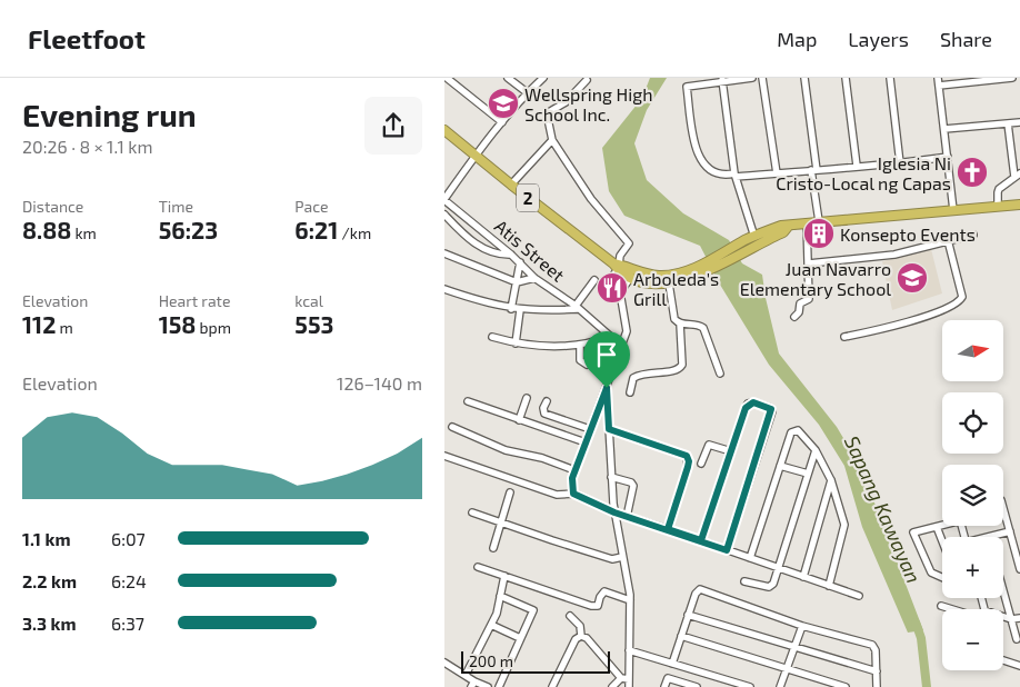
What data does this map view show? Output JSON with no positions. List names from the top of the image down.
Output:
{
  "streets": {
    "highway": ["2"],
    "street": ["Atis Street"]
  },
  "water": ["Sapang Kawayan"],
  "places": {
    "school or university": ["Wellspring High School Inc.", "Juan Navarro Elementary School"],
    "church": ["Iglesia Ni Cristo-Local ng Capas"],
    "building": ["Konsepto Events"],
    "restaurant": ["Arboleda's Grill"]
  },
  "scale_bar": "200 m",
  "north": "right",
  "page": {
    "header": "Fleetfoot",
    "nav": ["Map", "Layers", "Share"],
    "heading": ["Evening run", "20:26 · 8 × 1.1 km"],
    "stats": [
      ["Distance", "8.88 km"],
      ["Time", "56:23"],
      ["Pace", "6:21 /km"],
      ["Elevation", "112 m"],
      ["Heart rate", "158 bpm"],
      ["kcal", "553"]
    ],
    "map_buttons": ["+", "−"],
    "chart": ["Elevation", "126–140 m"],
    "list": [
      {
        "name": "1.1 km",
        "note": "6:07"
      },
      {
        "name": "2.2 km",
        "note": "6:24"
      },
      {
        "name": "3.3 km",
        "note": "6:37"
      }
    ],
    "scale": "200 m"
  }
}
